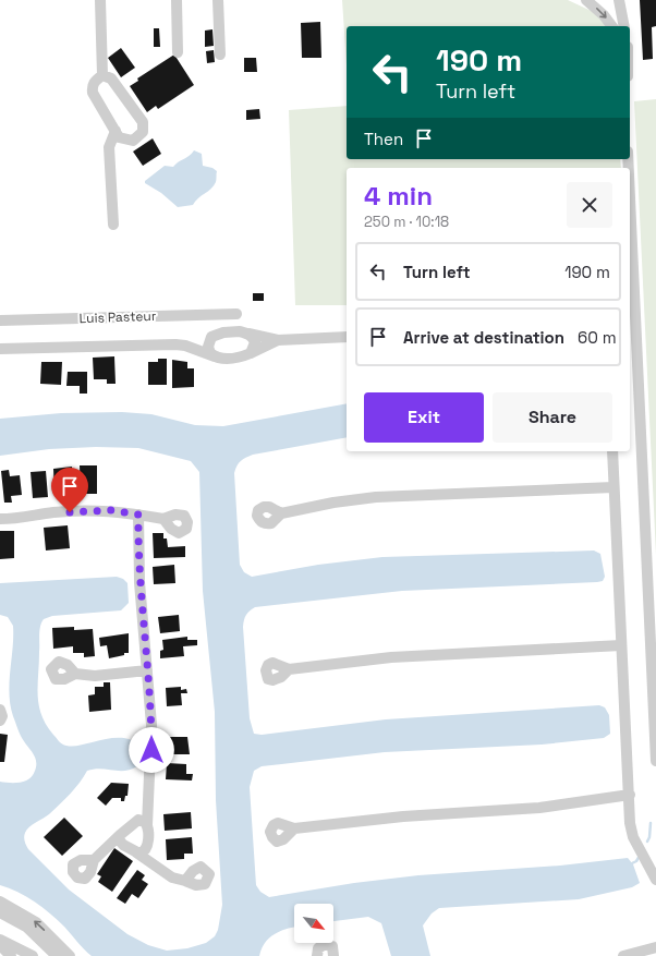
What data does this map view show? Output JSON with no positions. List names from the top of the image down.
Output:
{
  "streets": {
    "street": ["Luis Pasteur"]
  },
  "north": "bottom right",
  "page": {
    "turn": ["190 m", "Turn left"],
    "then": "Then",
    "heading": ["4 min", "250 m · 10:18"],
    "list": [
      {
        "name": "Turn left",
        "value": "190 m"
      },
      {
        "name": "Arrive at destination",
        "value": "60 m"
      }
    ],
    "buttons": ["Exit", "Share"]
  }
}
